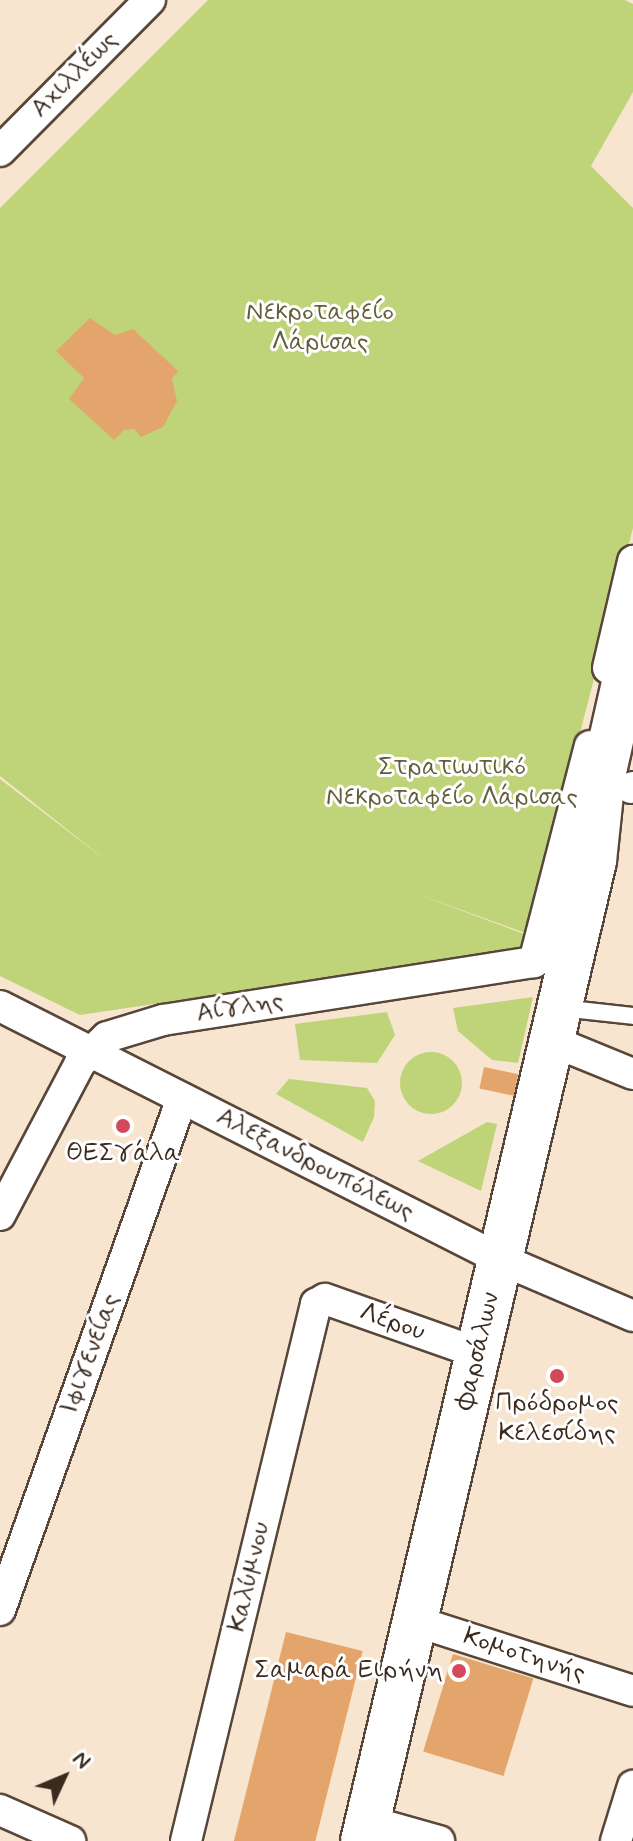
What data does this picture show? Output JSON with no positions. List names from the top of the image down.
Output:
{
  "streets": {
    "main road": ["Φαρσάλων"],
    "street": [
      "Αχιλλέως",
      "Αίγλης",
      "Αλεξανδρουπόλεως",
      "Λέρου",
      "Ιφιγενείας",
      "Καλύμνου",
      "Κομοτηνής"
    ]
  },
  "crossings": [
    ["Αίγλης", "Αλεξανδρουπόλεως"],
    ["Αίγλης", "Φαρσάλων"],
    ["Αλεξανδρουπόλεως", "Φαρσάλων"],
    ["Αλεξανδρουπόλεως", "Ιφιγενείας"],
    ["Λέρου", "Φαρσάλων"],
    ["Λέρου", "Καλύμνου"],
    ["Φαρσάλων", "Κομοτηνής"]
  ],
  "parks": ["Νεκροταφείο Λάρισας", "Στρατιωτικό Νεκροταφείο Λάρισας"],
  "places": ["ΘΕΣγάλα", "Πρόδρομος Κελεσίδης", "Σαμαρά Ειρήνη"],
  "north": "top right"
}
